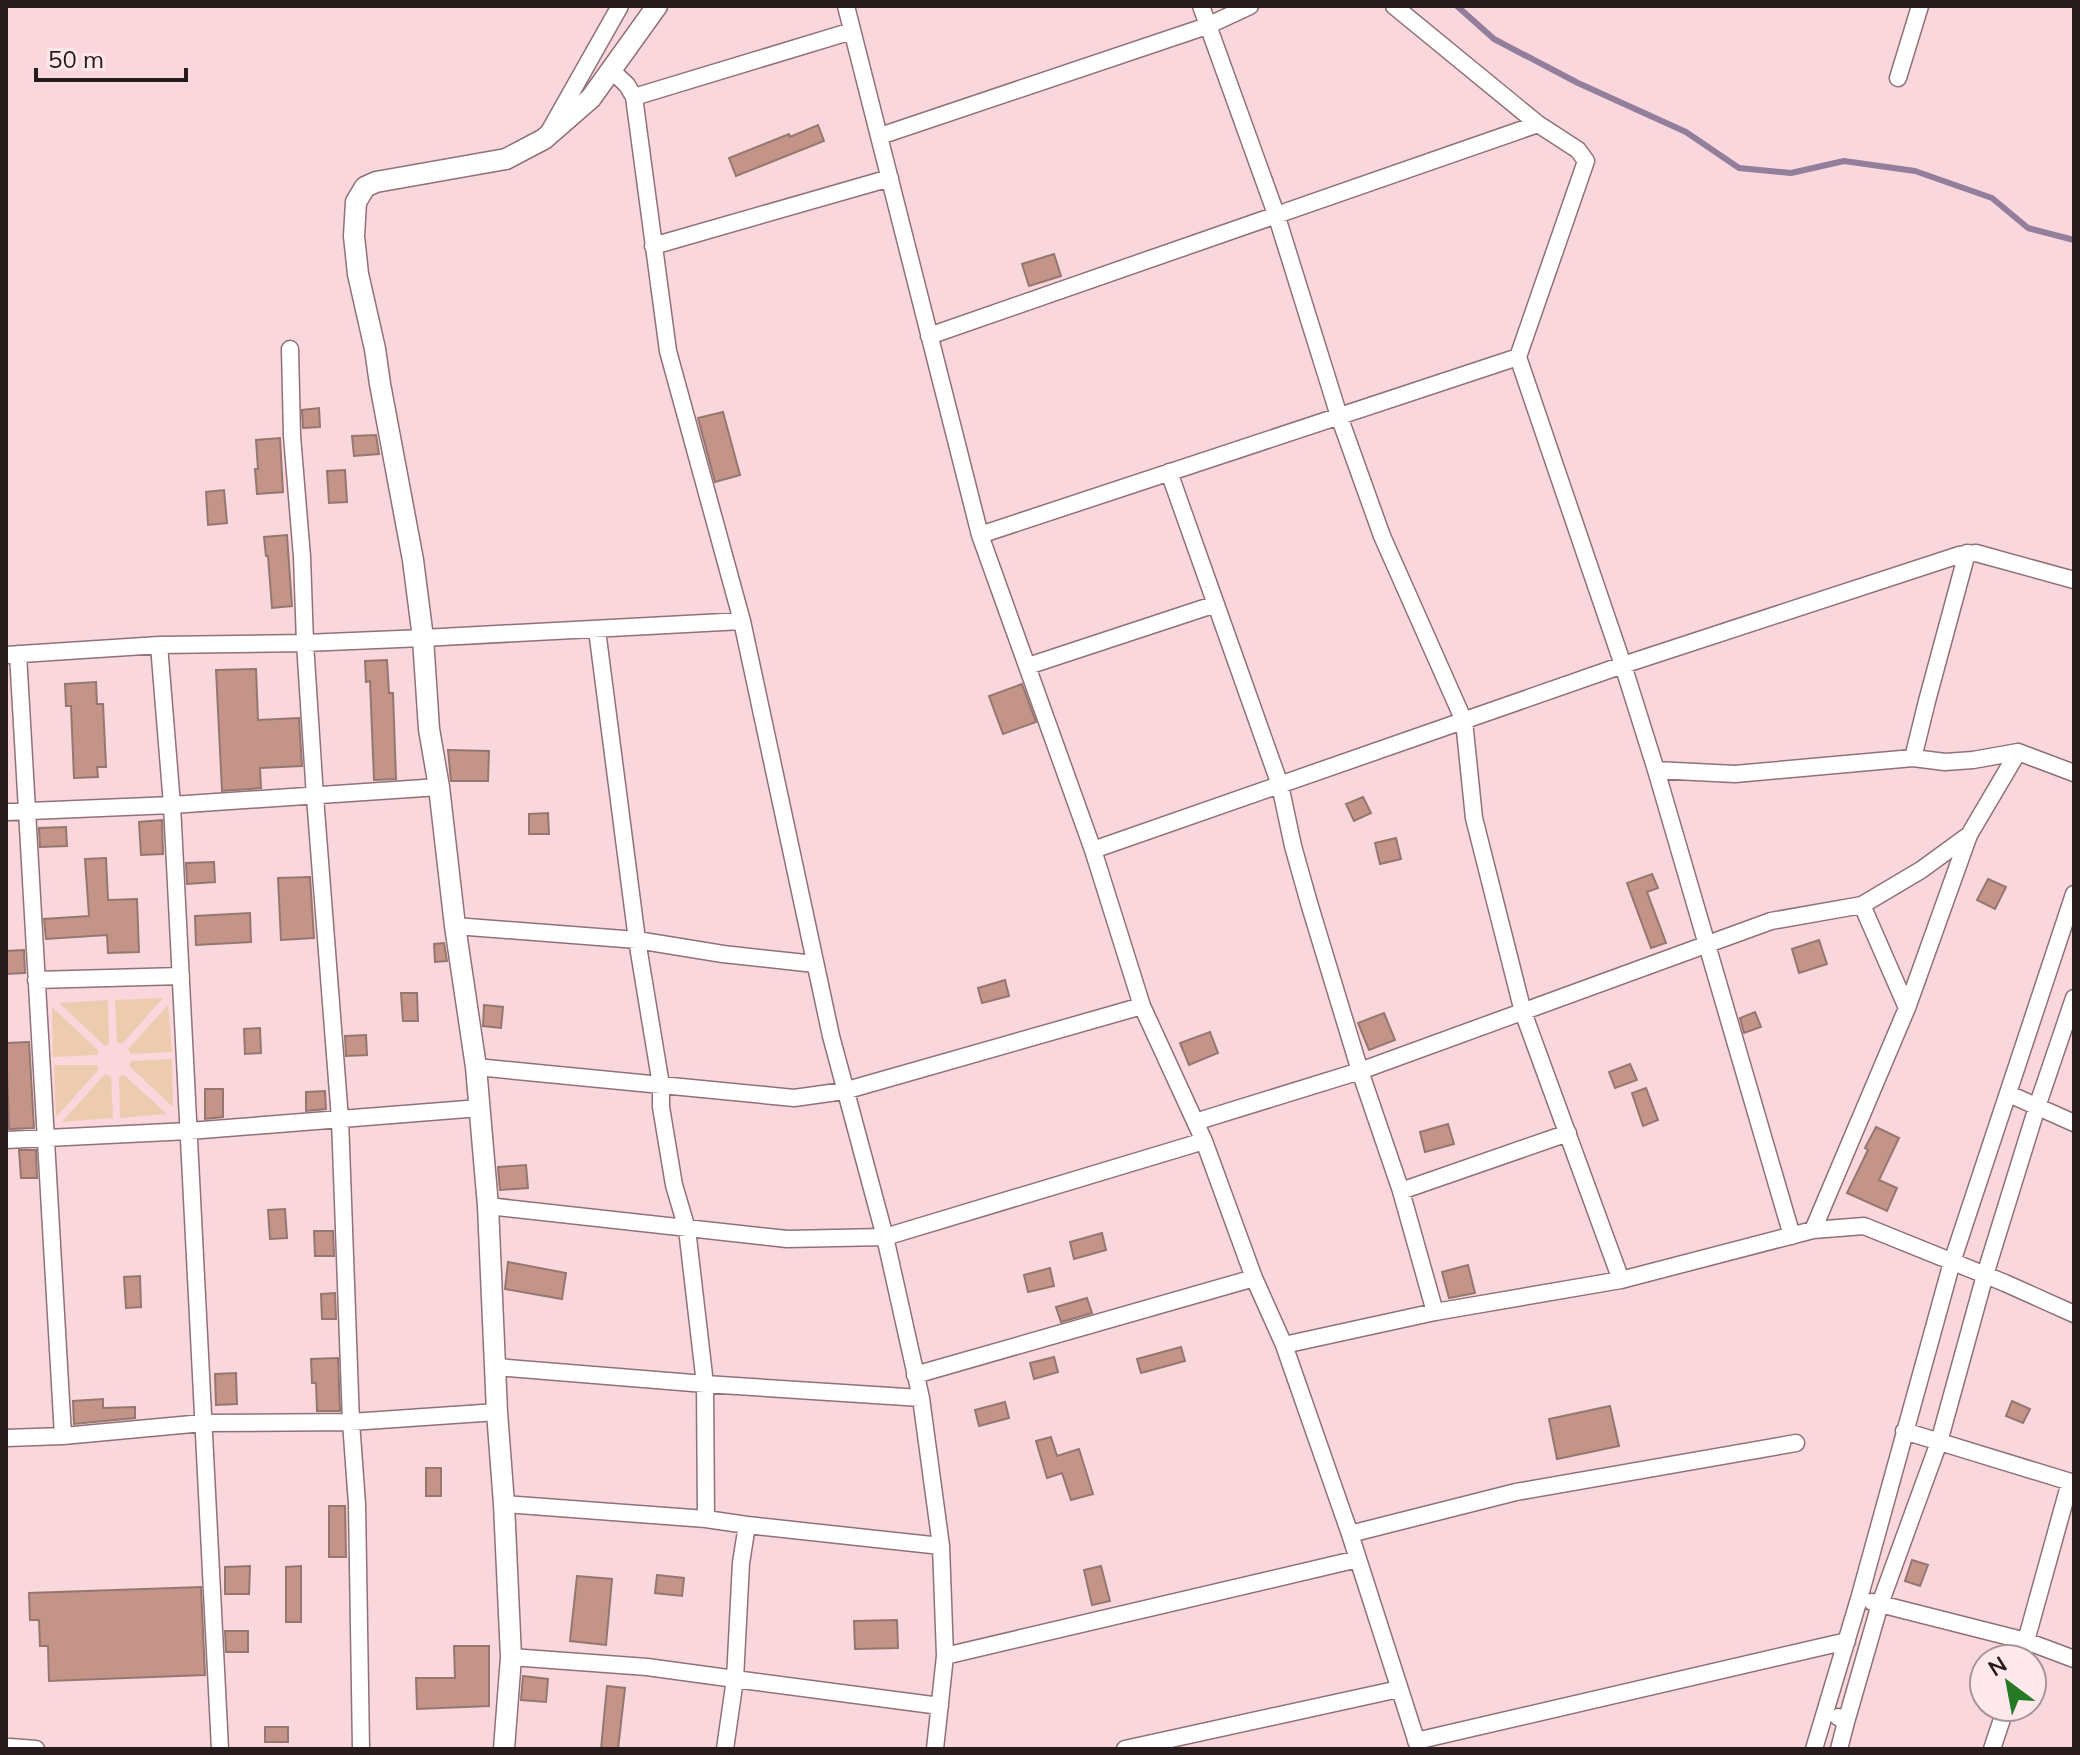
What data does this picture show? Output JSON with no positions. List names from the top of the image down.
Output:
{
  "scale_bar": "50 m",
  "north": "top left"
}
